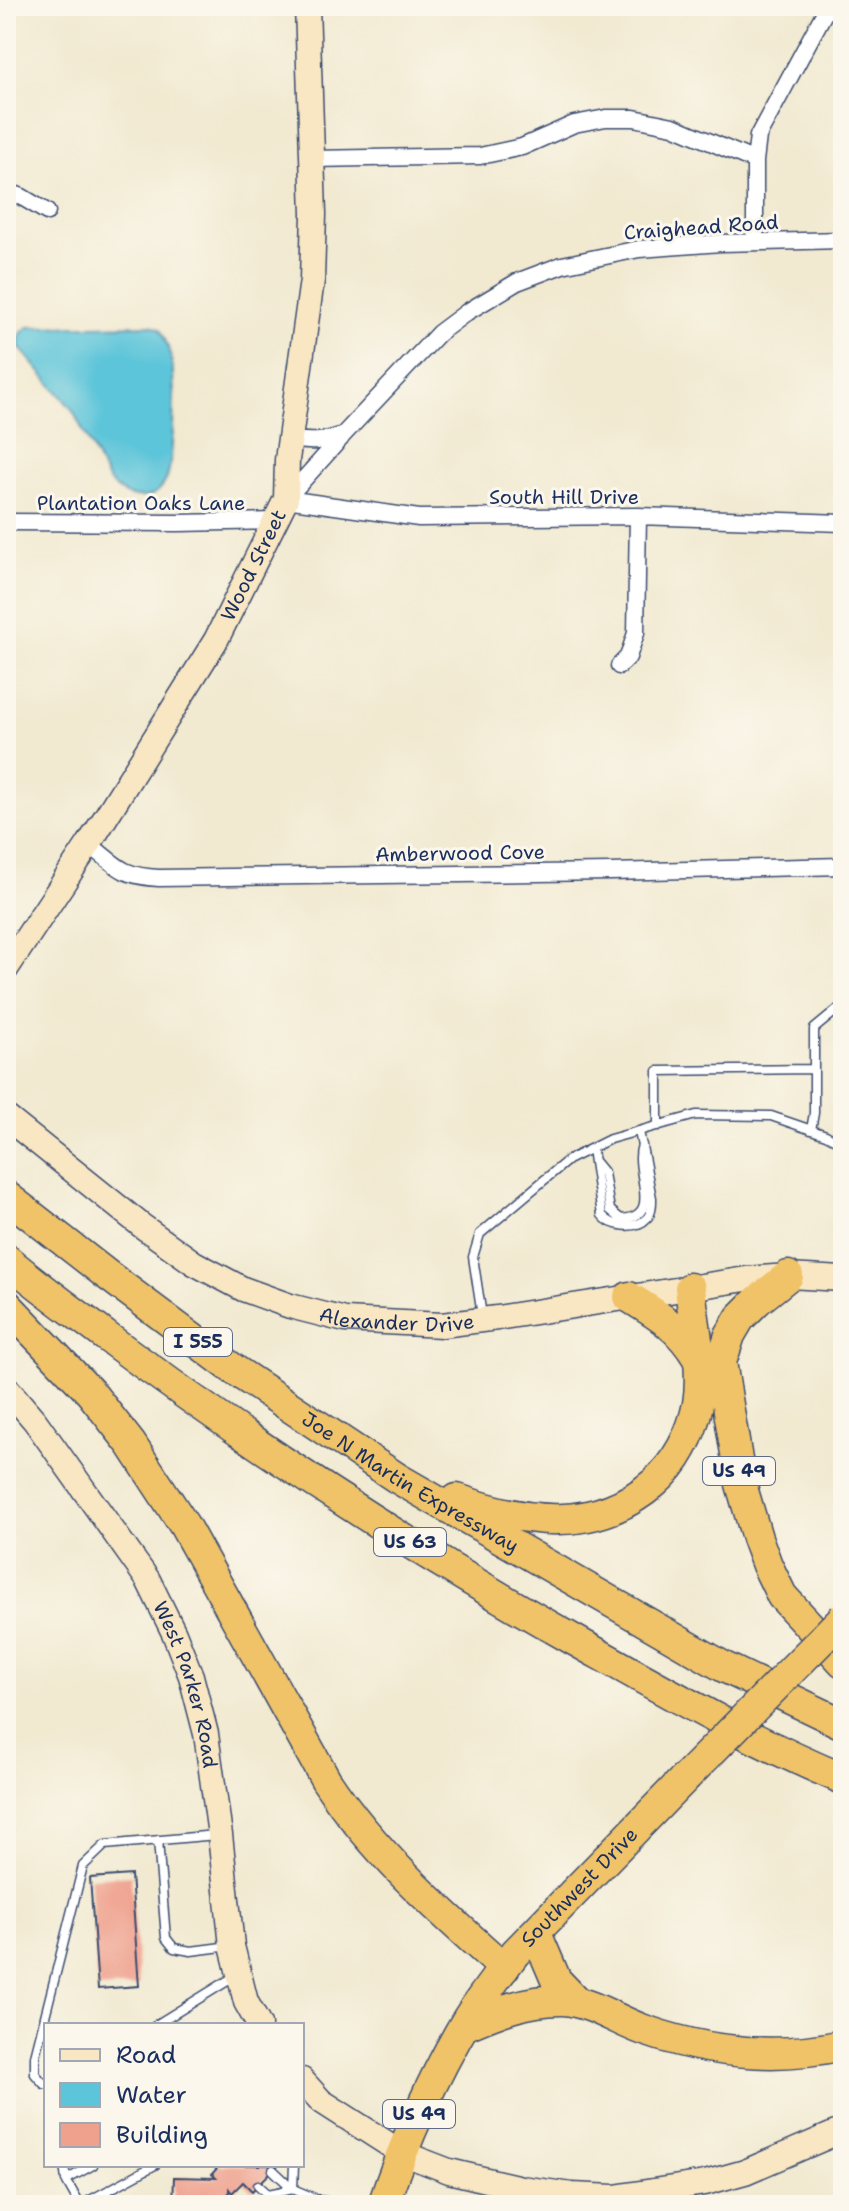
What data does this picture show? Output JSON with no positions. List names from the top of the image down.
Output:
{
  "streets": {
    "highway": [
      "I 555",
      "US 49",
      "Joe N Martin Expressway",
      "US 63",
      "Southwest Drive"
    ],
    "street": [
      "Craighead Road",
      "South Hill Drive",
      "Plantation Oaks Lane",
      "Wood Street",
      "Amberwood Cove",
      "Alexander Drive",
      "West Parker Road"
    ]
  },
  "crossings": [
    ["Craighead Road", "South Hill Drive"],
    ["Craighead Road", "Plantation Oaks Lane"],
    ["Craighead Road", "Wood Street"],
    ["South Hill Drive", "Plantation Oaks Lane"],
    ["South Hill Drive", "Wood Street"],
    ["Plantation Oaks Lane", "Wood Street"],
    ["Wood Street", "Amberwood Cove"],
    ["Alexander Drive", "US 49"]
  ],
  "legend": ["Road", "Water", "Building"]
}
